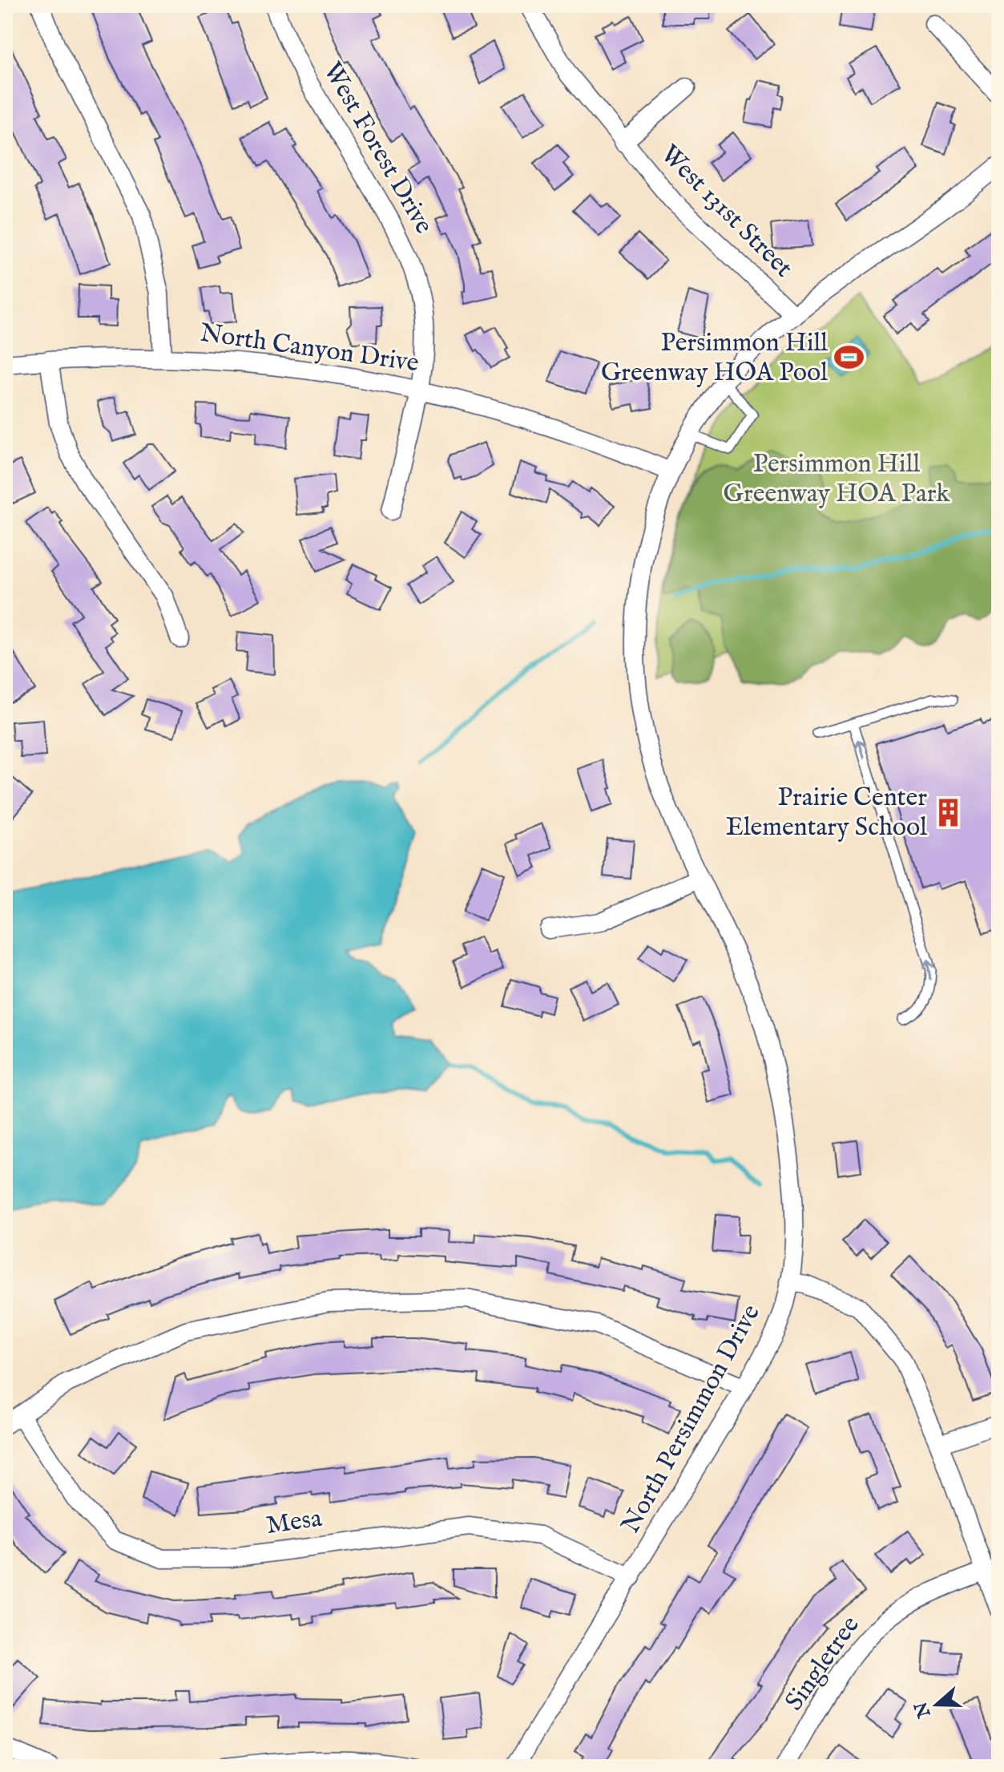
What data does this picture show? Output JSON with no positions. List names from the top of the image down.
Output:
{
  "streets": {
    "street": [
      "West Forest Drive",
      "West 131st Street",
      "North Canyon Drive",
      "North Persimmon Drive",
      "Mesa",
      "Singletree"
    ]
  },
  "crossings": [
    ["West Forest Drive", "North Canyon Drive"],
    ["West 131st Street", "North Persimmon Drive"],
    ["North Canyon Drive", "North Persimmon Drive"],
    ["North Persimmon Drive", "Mesa"]
  ],
  "parks": ["Persimmon Hill Greenway HOA Park"],
  "places": {
    "sports": ["Persimmon Hill Greenway HOA Pool"],
    "building": ["Prairie Center Elementary School"]
  },
  "north": "left"
}
